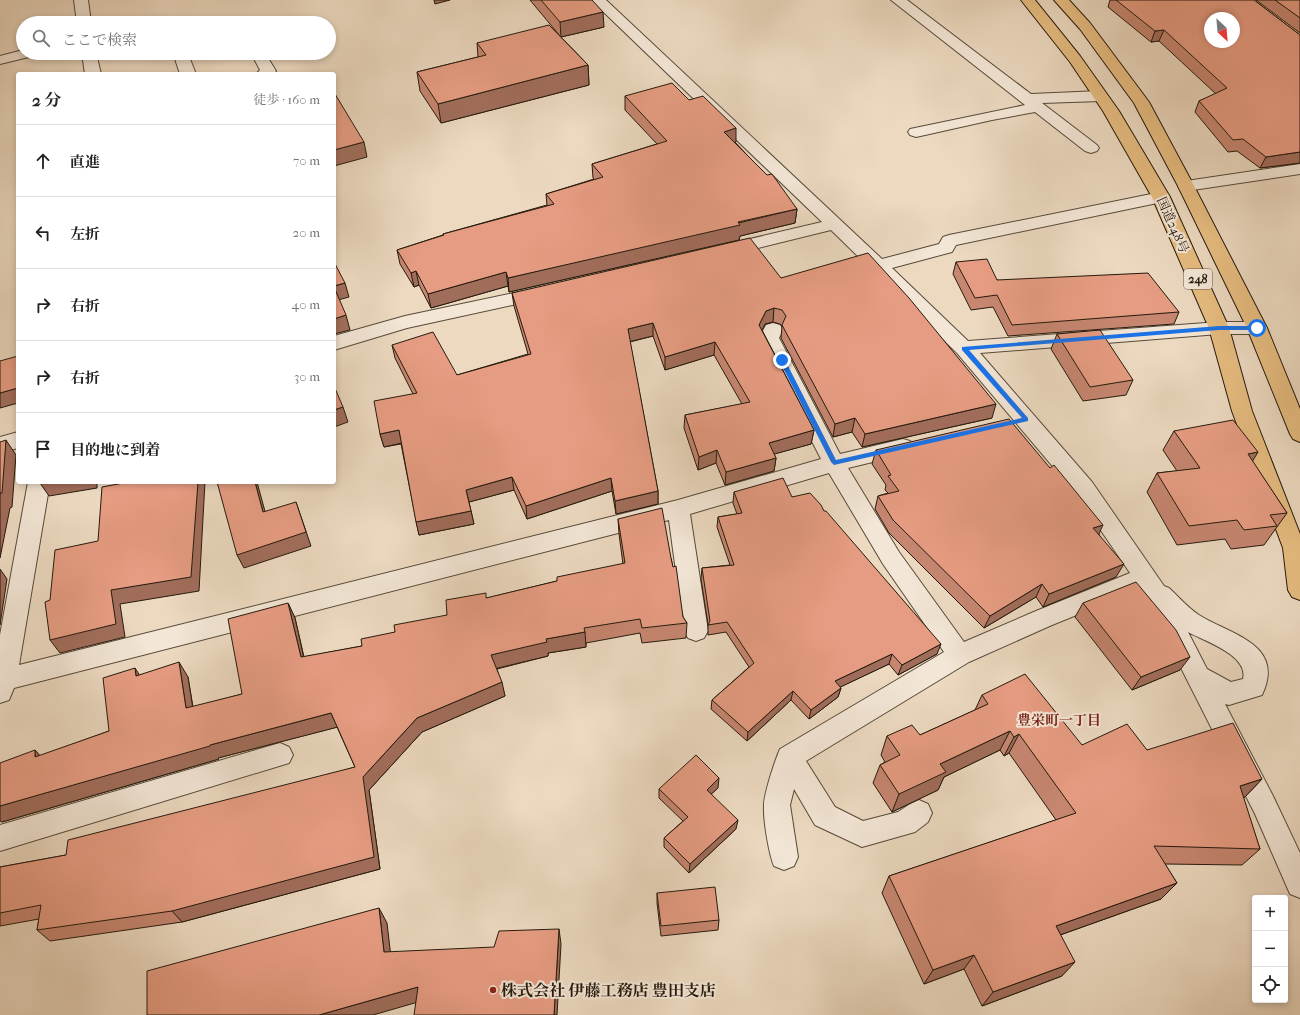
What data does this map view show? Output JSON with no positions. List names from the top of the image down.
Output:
{
  "streets": {
    "highway": ["国道248号", "248"]
  },
  "districts": ["豊栄町一丁目"],
  "places": ["株式会社 伊藤工務店 豊田支店"],
  "north": "bottom right",
  "page": {
    "search": "ここで検索",
    "heading": ["2 分", "徒歩 · 160 m"],
    "list": [
      ["直進", "70 m"],
      ["左折", "20 m"],
      ["右折", "40 m"],
      ["右折", "30 m"],
      "目的地に到着"
    ],
    "map_buttons": ["+", "−"]
  }
}
